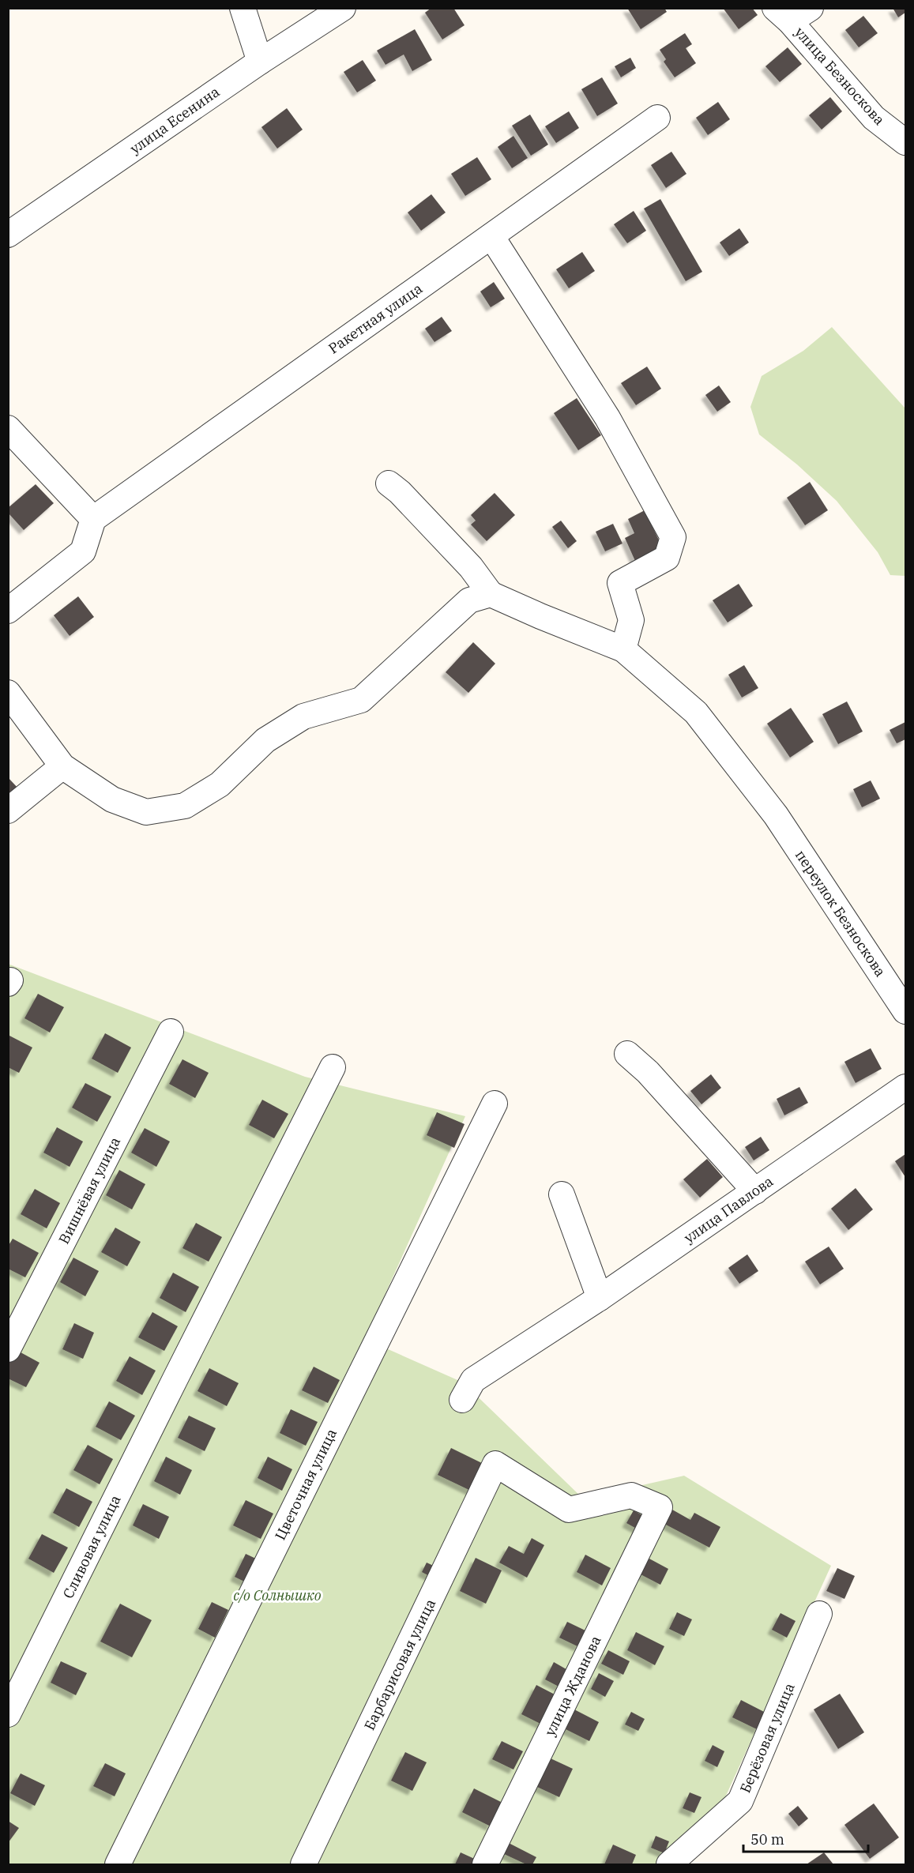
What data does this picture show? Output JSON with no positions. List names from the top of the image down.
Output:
{
  "streets": {
    "street": [
      "улица Безноскова",
      "улица Есенина",
      "Ракетная улица",
      "переулок Безноскова",
      "Вишнёвая улица",
      "улица Павлова",
      "Цветочная улица",
      "Сливовая улица",
      "Барбарисовая улица",
      "улица Жданова",
      "Берёзовая улица"
    ]
  },
  "crossings": [
    ["Барбарисовая улица", "улица Жданова"]
  ],
  "parks": ["с/о Солнышко"],
  "scale_bar": "50 m"
}
